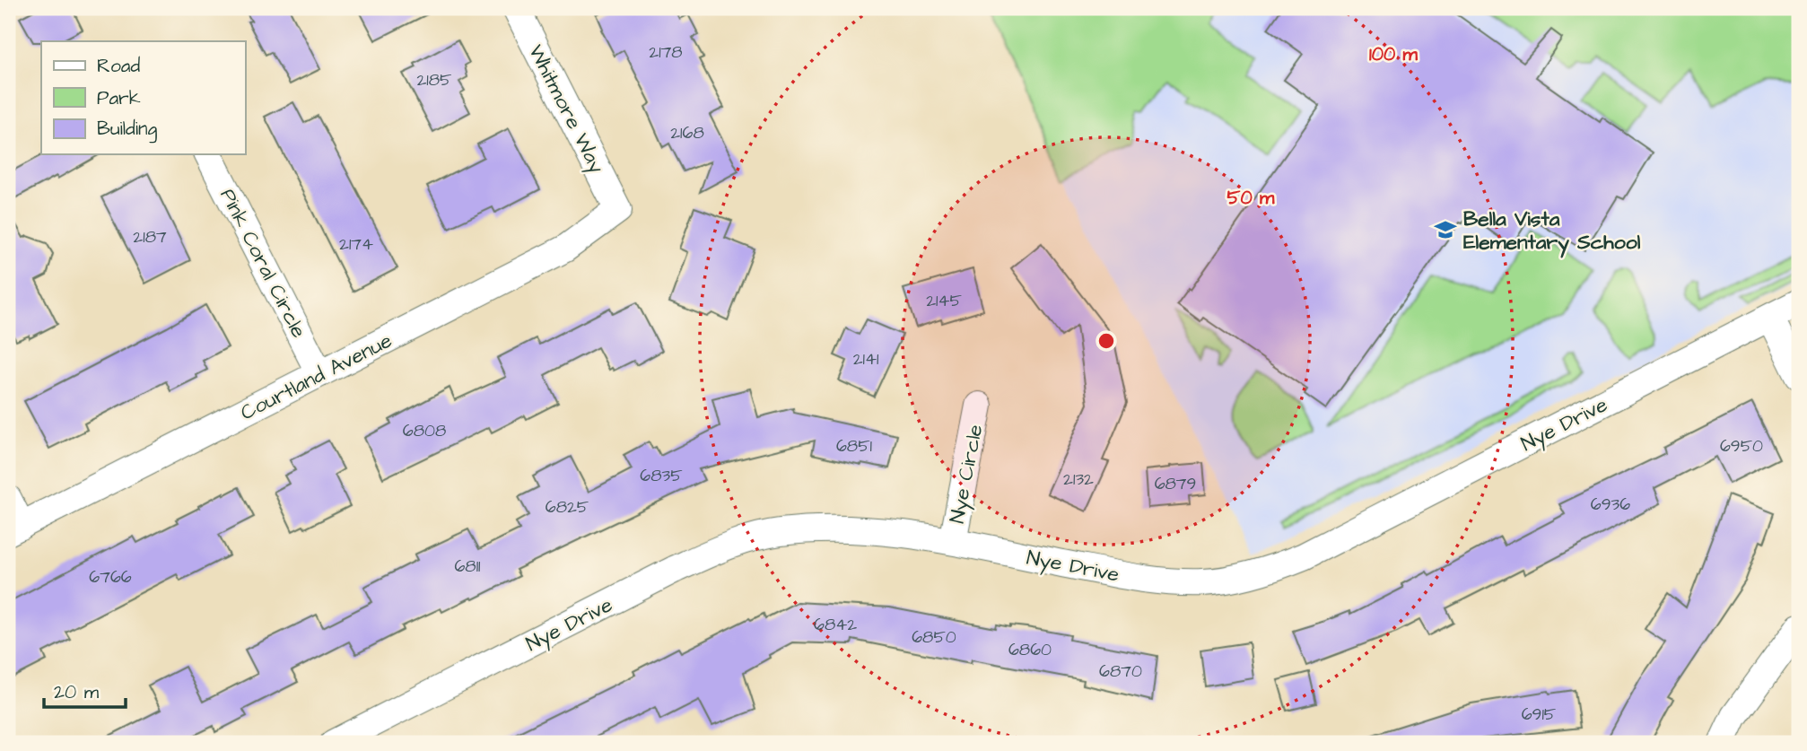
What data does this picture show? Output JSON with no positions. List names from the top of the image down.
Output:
{
  "streets": {
    "street": [
      "Whitmore Way",
      "Pink Coral Circle",
      "Courtland Avenue",
      "Nye Drive",
      "Nye Circle"
    ]
  },
  "crossings": [
    ["Whitmore Way", "Courtland Avenue"],
    ["Pink Coral Circle", "Courtland Avenue"],
    ["Nye Drive", "Nye Circle"]
  ],
  "places": {
    "school or university": ["Bella Vista Elementary School"]
  },
  "house_numbers": [
    "2178",
    "2185",
    "2168",
    "2187",
    "2174",
    "2145",
    "2141",
    "6808",
    "6851",
    "6950",
    "6835",
    "2132",
    "6879",
    "6936",
    "6825",
    "6811",
    "6766",
    "6842",
    "6850",
    "6860",
    "6870",
    "6915"
  ],
  "legend": ["Road", "Park", "Building"],
  "scale_bar": "20 m",
  "rings": ["100 m", "50 m"]
}
